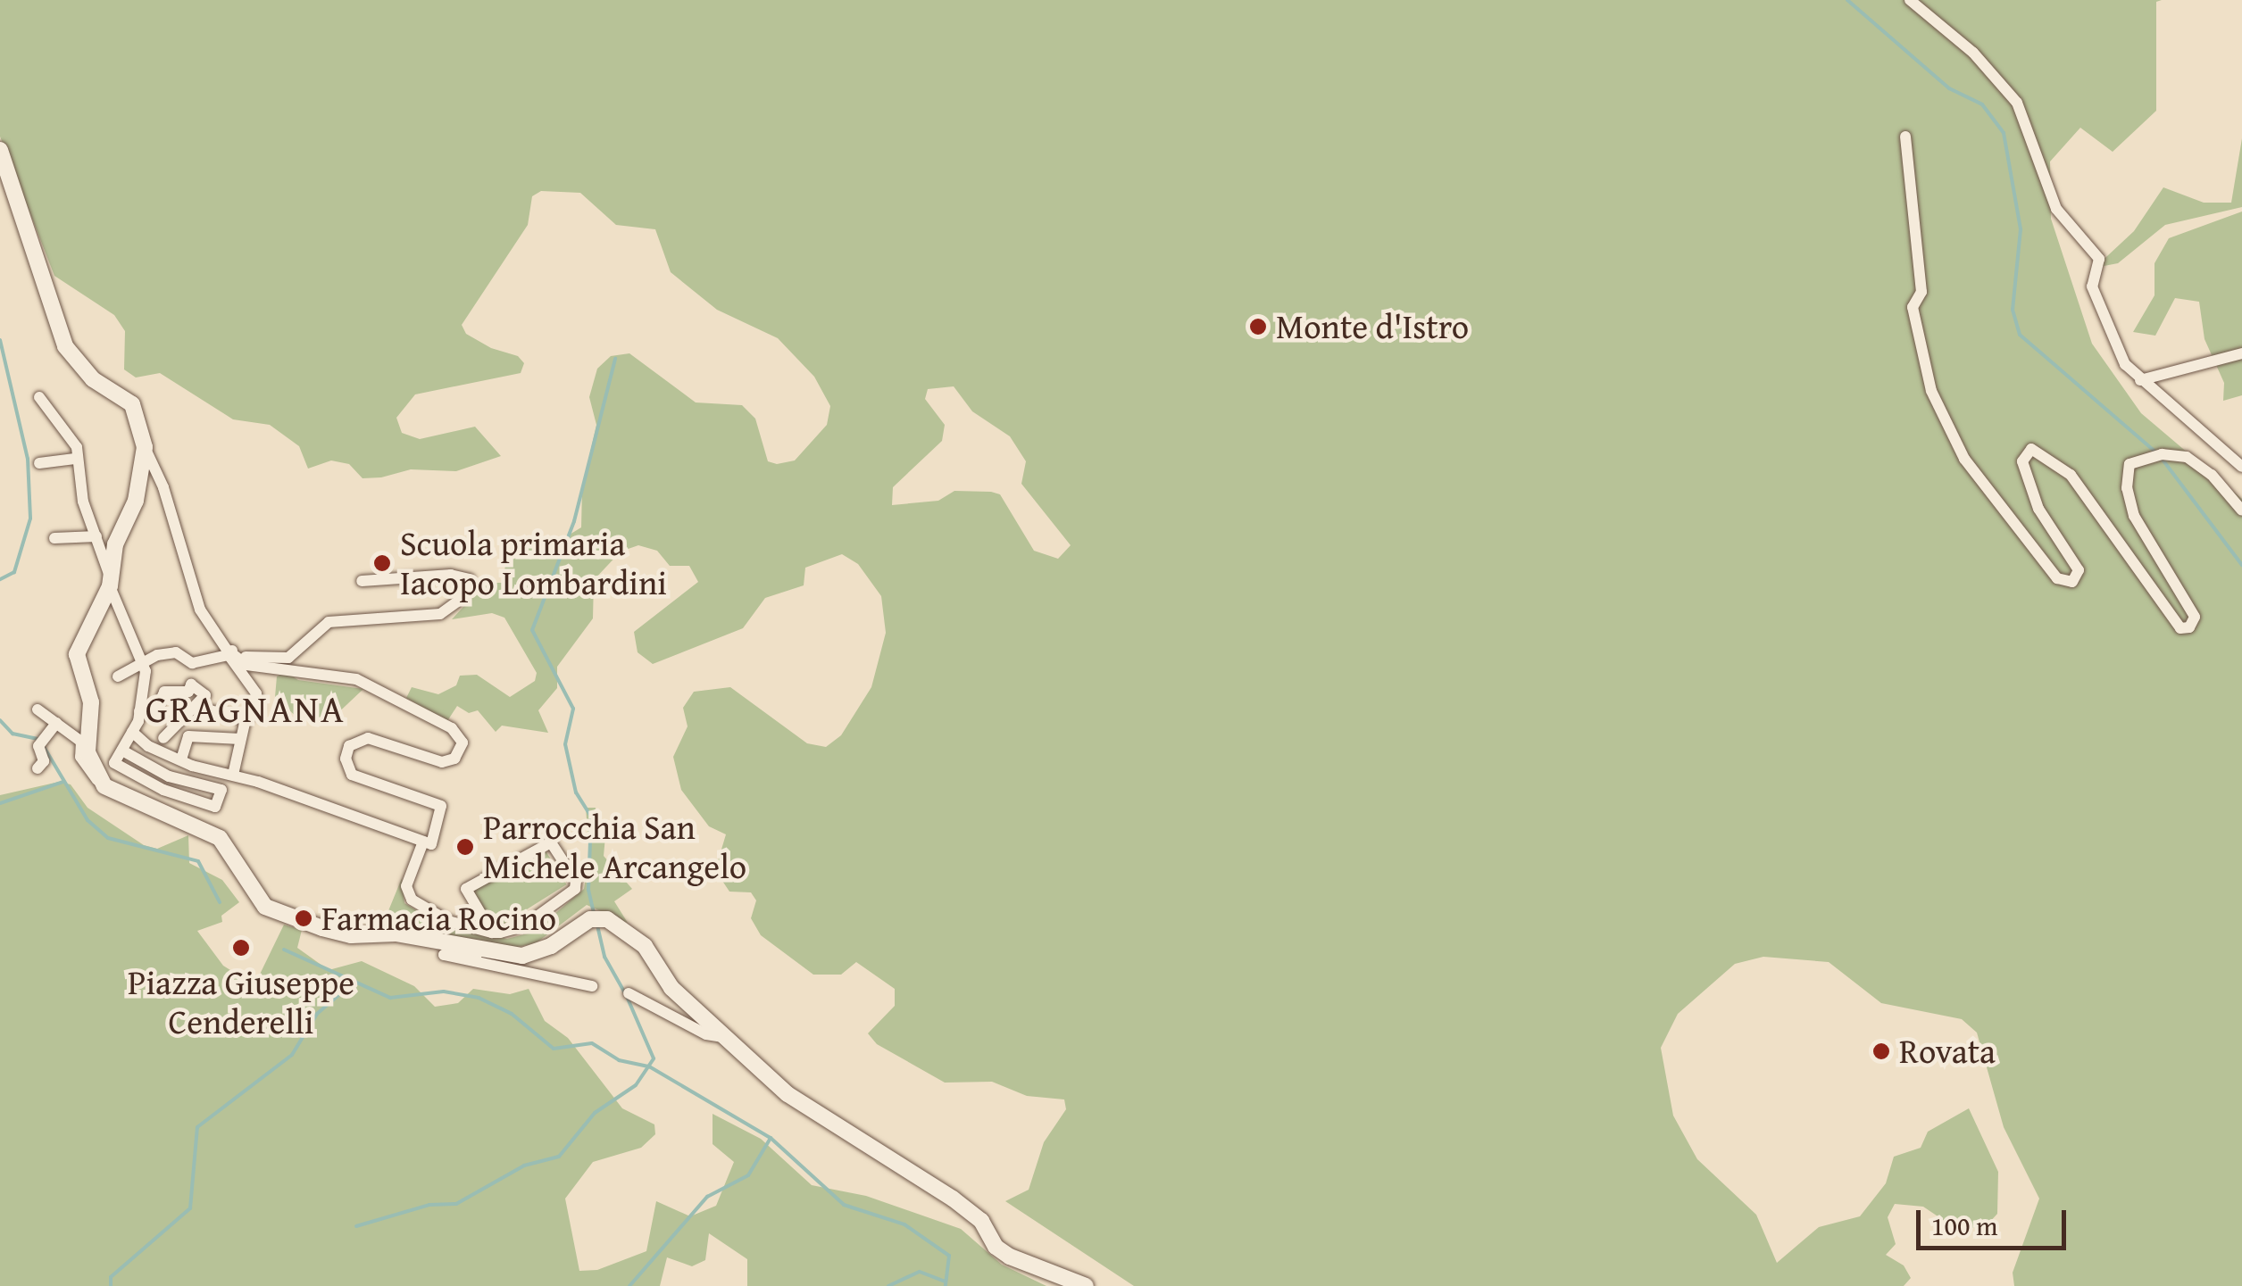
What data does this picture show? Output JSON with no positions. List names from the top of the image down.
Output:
{
  "districts": ["GRAGNANA"],
  "places": [
    "Monte d'Istro",
    "Scuola primaria Iacopo Lombardini",
    "Parrocchia San Michele Arcangelo",
    "Farmacia Rocino",
    "Piazza Giuseppe Cenderelli",
    "Rovata"
  ],
  "scale_bar": "100 m"
}
